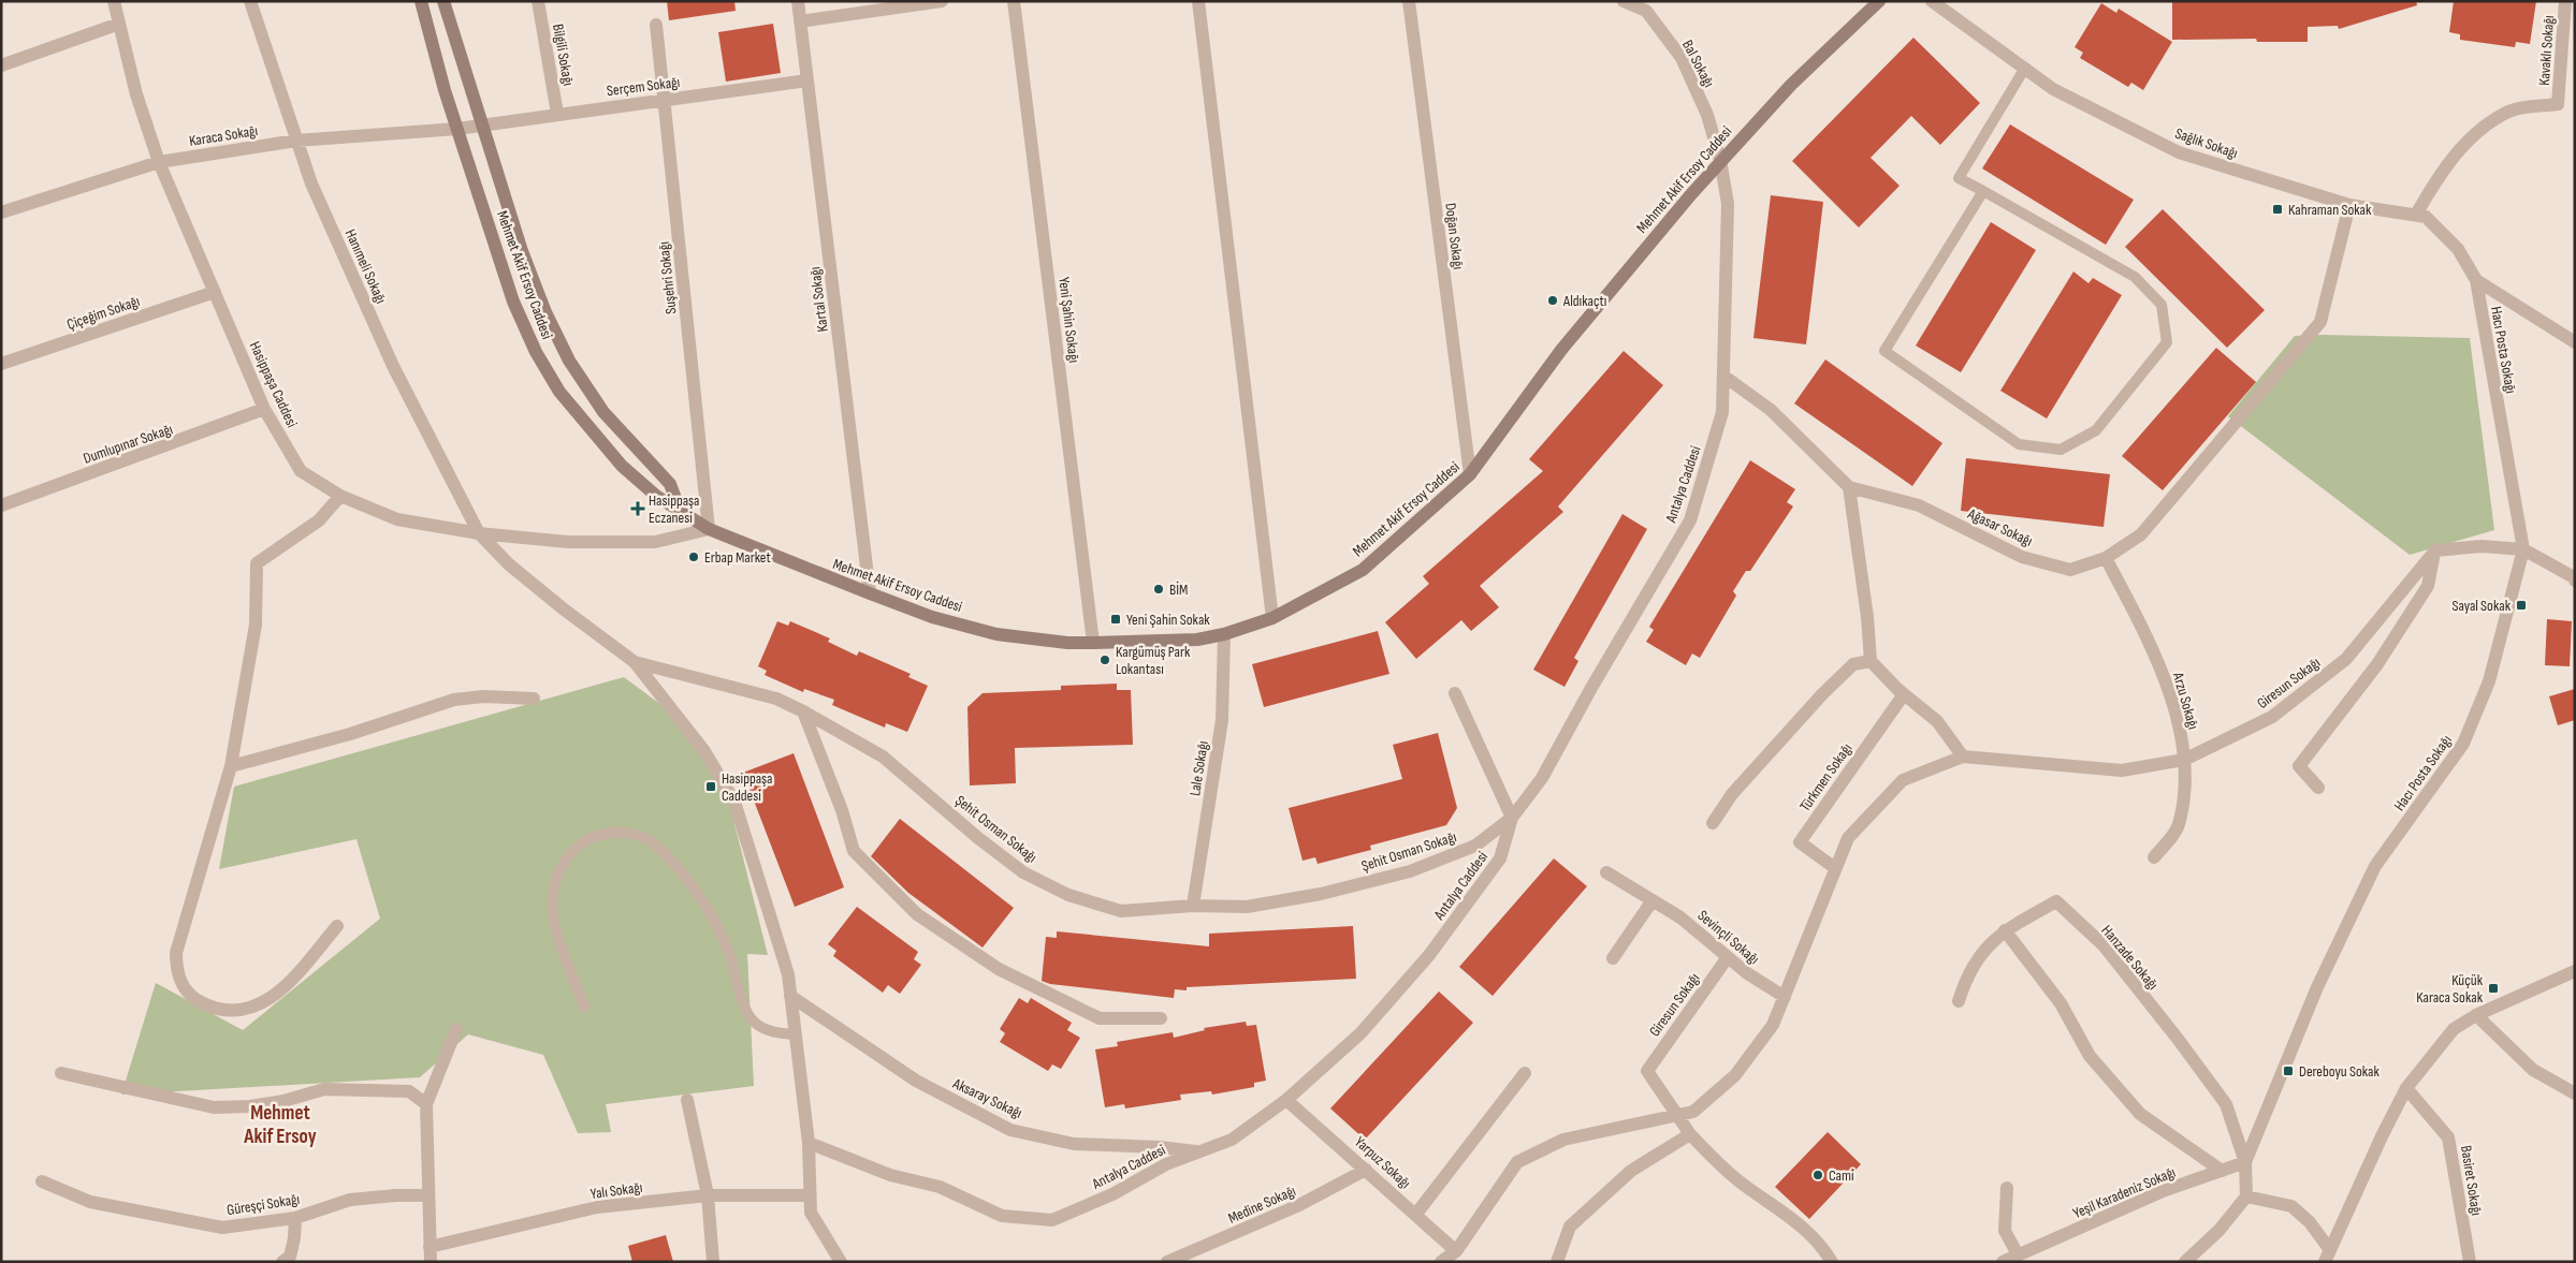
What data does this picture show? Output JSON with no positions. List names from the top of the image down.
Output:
{
  "streets": {
    "main road": ["Mehmet Akif Ersoy Caddesi"],
    "street": [
      "Kavaklı Sokağı",
      "Bilgili Sokağı",
      "Bal Sokağı",
      "Serçem Sokağı",
      "Karaca Sokağı",
      "Sağlık Sokağı",
      "Doğan Sokağı",
      "Hanımeli Sokağı",
      "Suşehri Sokağı",
      "Kartal Sokağı",
      "Çiçeğim Sokağı",
      "Yeni Şahin Sokağı",
      "Hacı Posta Sokağı",
      "Hasippaşa Caddesi",
      "Dumlupınar Sokağı",
      "Antalya Caddesi",
      "Ağasar Sokağı",
      "Giresun Sokağı",
      "Arzu Sokağı",
      "Lale Sokağı",
      "Türkmen Sokağı",
      "Şehit Osman Sokağı",
      "Sevinçli Sokağı",
      "Hanzade Sokağı",
      "Aksaray Sokağı",
      "Yarpuz Sokağı",
      "Basiret Sokağı",
      "Yalı Sokağı",
      "Yeşil Karadeniz Sokağı",
      "Güreşçi Sokağı",
      "Medine Sokağı"
    ]
  },
  "crossings": [
    ["Kavaklı Sokağı", "Sağlık Sokağı"],
    ["Bilgili Sokağı", "Serçem Sokağı"],
    ["Bal Sokağı", "Mehmet Akif Ersoy Caddesi"],
    ["Bal Sokağı", "Antalya Caddesi"],
    ["Serçem Sokağı", "Karaca Sokağı"],
    ["Serçem Sokağı", "Mehmet Akif Ersoy Caddesi"],
    ["Serçem Sokağı", "Suşehri Sokağı"],
    ["Serçem Sokağı", "Kartal Sokağı"],
    ["Karaca Sokağı", "Mehmet Akif Ersoy Caddesi"],
    ["Karaca Sokağı", "Hanımeli Sokağı"],
    ["Karaca Sokağı", "Hasippaşa Caddesi"],
    ["Sağlık Sokağı", "Hacı Posta Sokağı"],
    ["Sağlık Sokağı", "Ağasar Sokağı"],
    ["Mehmet Akif Ersoy Caddesi", "Doğan Sokağı"],
    ["Mehmet Akif Ersoy Caddesi", "Suşehri Sokağı"],
    ["Mehmet Akif Ersoy Caddesi", "Kartal Sokağı"],
    ["Mehmet Akif Ersoy Caddesi", "Yeni Şahin Sokağı"],
    ["Mehmet Akif Ersoy Caddesi", "Hasippaşa Caddesi"],
    ["Mehmet Akif Ersoy Caddesi", "Antalya Caddesi"],
    ["Mehmet Akif Ersoy Caddesi", "Lale Sokağı"],
    ["Hanımeli Sokağı", "Hasippaşa Caddesi"],
    ["Hanımeli Sokağı", "Şehit Osman Sokağı"],
    ["Suşehri Sokağı", "Hasippaşa Caddesi"],
    ["Çiçeğim Sokağı", "Hasippaşa Caddesi"],
    ["Hacı Posta Sokağı", "Hanzade Sokağı"],
    ["Hacı Posta Sokağı", "Yeşil Karadeniz Sokağı"],
    ["Hasippaşa Caddesi", "Dumlupınar Sokağı"],
    ["Antalya Caddesi", "Şehit Osman Sokağı"],
    ["Antalya Caddesi", "Aksaray Sokağı"],
    ["Antalya Caddesi", "Yarpuz Sokağı"],
    ["Ağasar Sokağı", "Arzu Sokağı"],
    ["Giresun Sokağı", "Arzu Sokağı"],
    ["Giresun Sokağı", "Sevinçli Sokağı"],
    ["Lale Sokağı", "Şehit Osman Sokağı"],
    ["Hanzade Sokağı", "Yeşil Karadeniz Sokağı"],
    ["Yarpuz Sokağı", "Medine Sokağı"]
  ],
  "districts": ["Mehmet Akif Ersoy"],
  "places": {
    "transit": [
      "Kahraman Sokak",
      "Sayal Sokak",
      "Yeni Şahin Sokak",
      "Hasippaşa Caddesi",
      "Küçük Karaca Sokak",
      "Dereboyu Sokak"
    ],
    "other": [
      "Aldıkaçtı",
      "Erbap Market",
      "BİM",
      "Kargümüş Park Lokantası",
      "Cami"
    ],
    "health": ["Hasippaşa Eczanesi"]
  }
}
